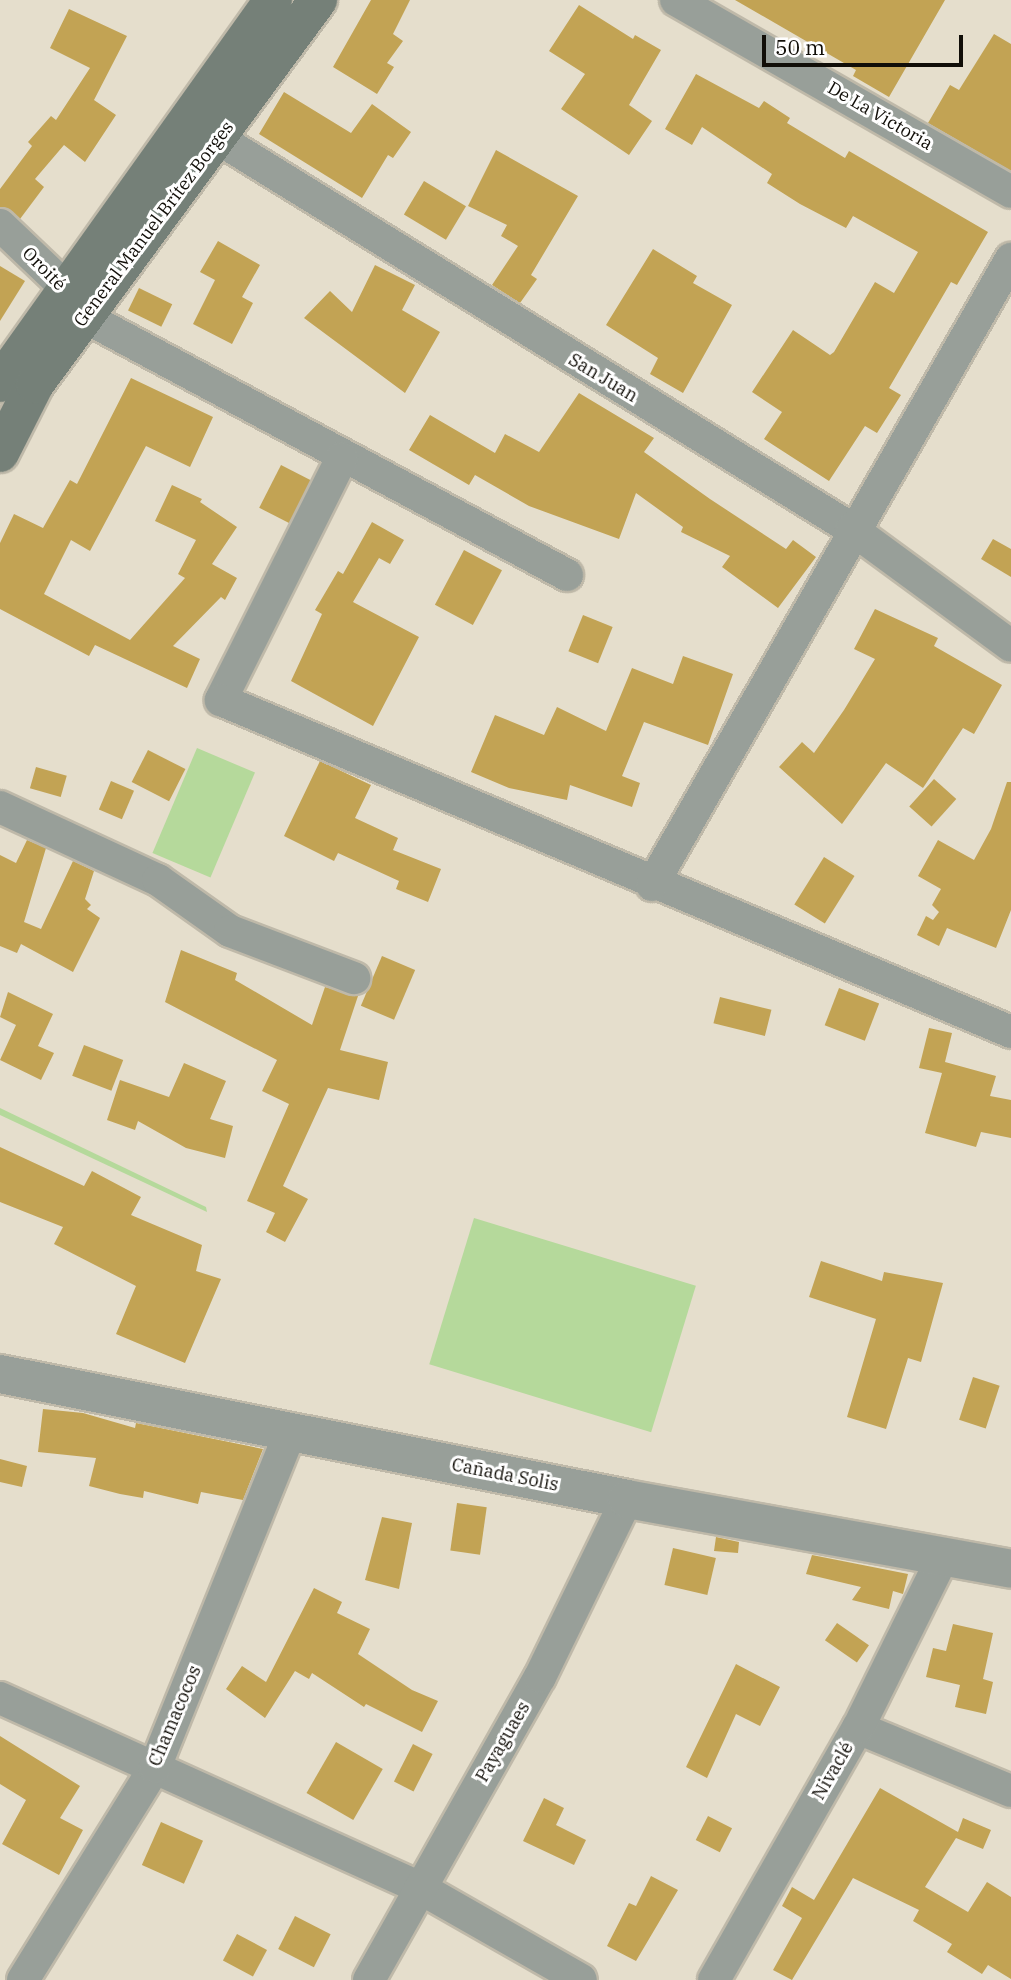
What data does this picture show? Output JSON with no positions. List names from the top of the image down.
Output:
{
  "streets": {
    "main road": ["General Manuel Brítez Borges"],
    "street": [
      "De La Victoria",
      "Oroité",
      "San Juan",
      "Cañada Solis",
      "Chamacocos",
      "Payaguaes",
      "Nivaclé"
    ]
  },
  "crossings": [
    ["General Manuel Brítez Borges", "Oroité"],
    ["General Manuel Brítez Borges", "San Juan"],
    ["Cañada Solis", "Chamacocos"],
    ["Cañada Solis", "Payaguaes"],
    ["Cañada Solis", "Nivaclé"]
  ],
  "scale_bar": "50 m"
}
